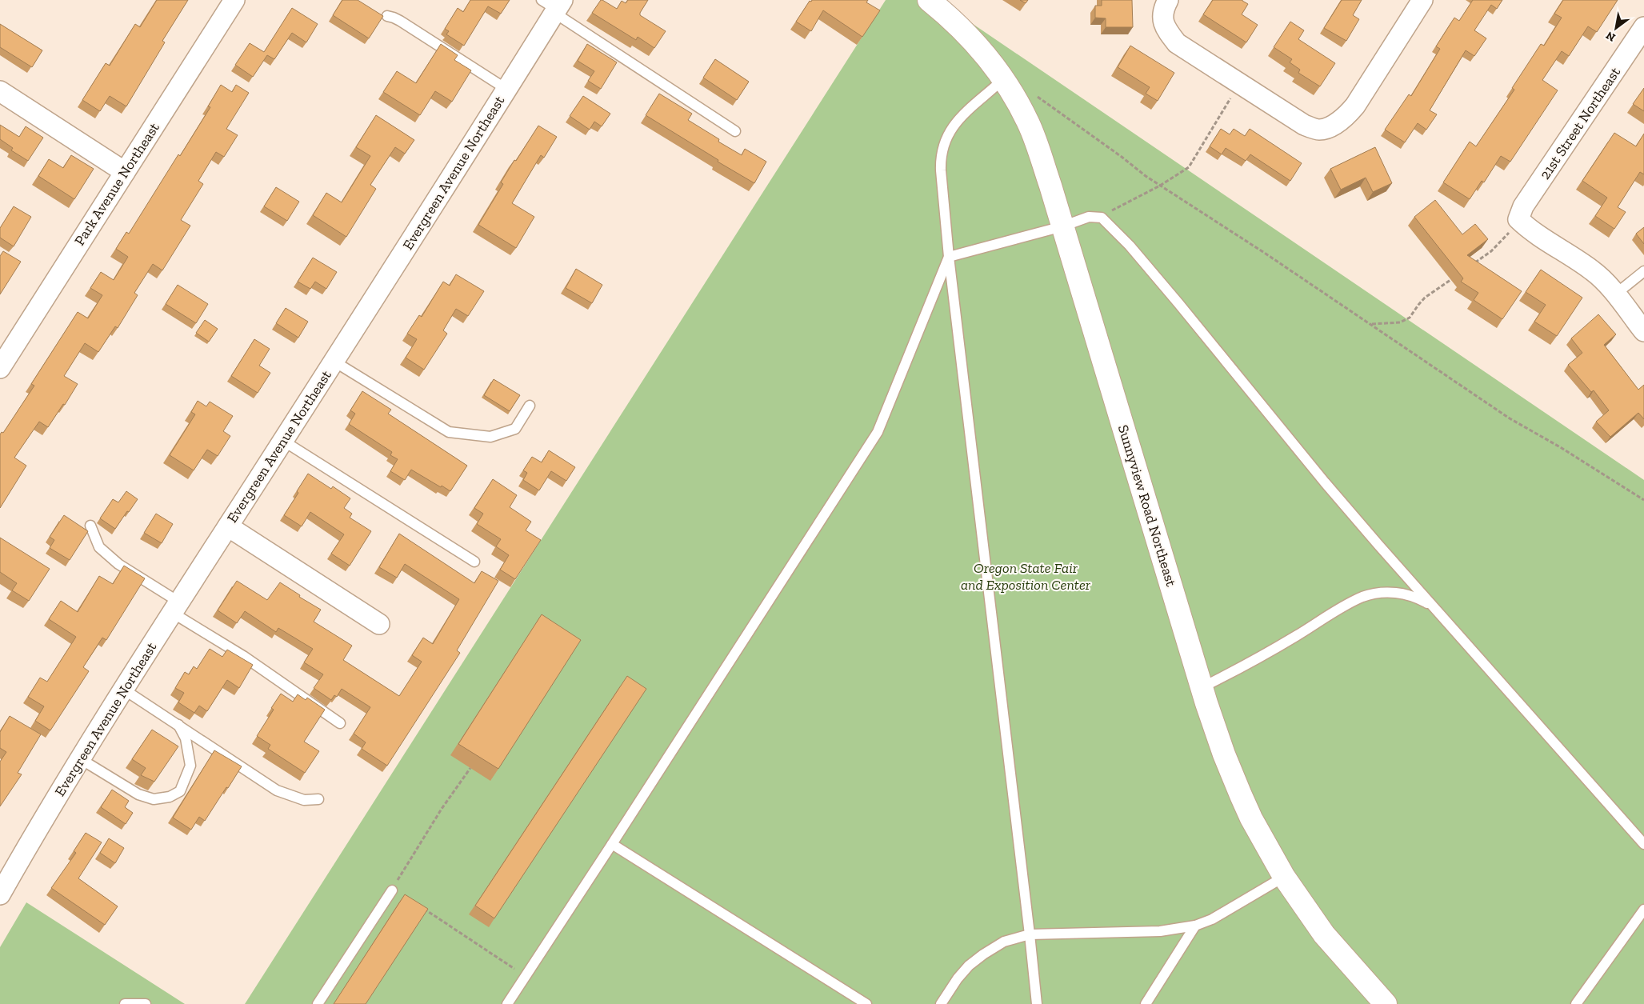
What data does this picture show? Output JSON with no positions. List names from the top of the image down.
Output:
{
  "streets": {
    "main road": ["Sunnyview Road Northeast"],
    "street": ["21st Street Northeast", "Evergreen Avenue Northeast", "Park Avenue Northeast"]
  },
  "parks": ["Oregon State Fair and Exposition Center"],
  "north": "bottom left"
}
